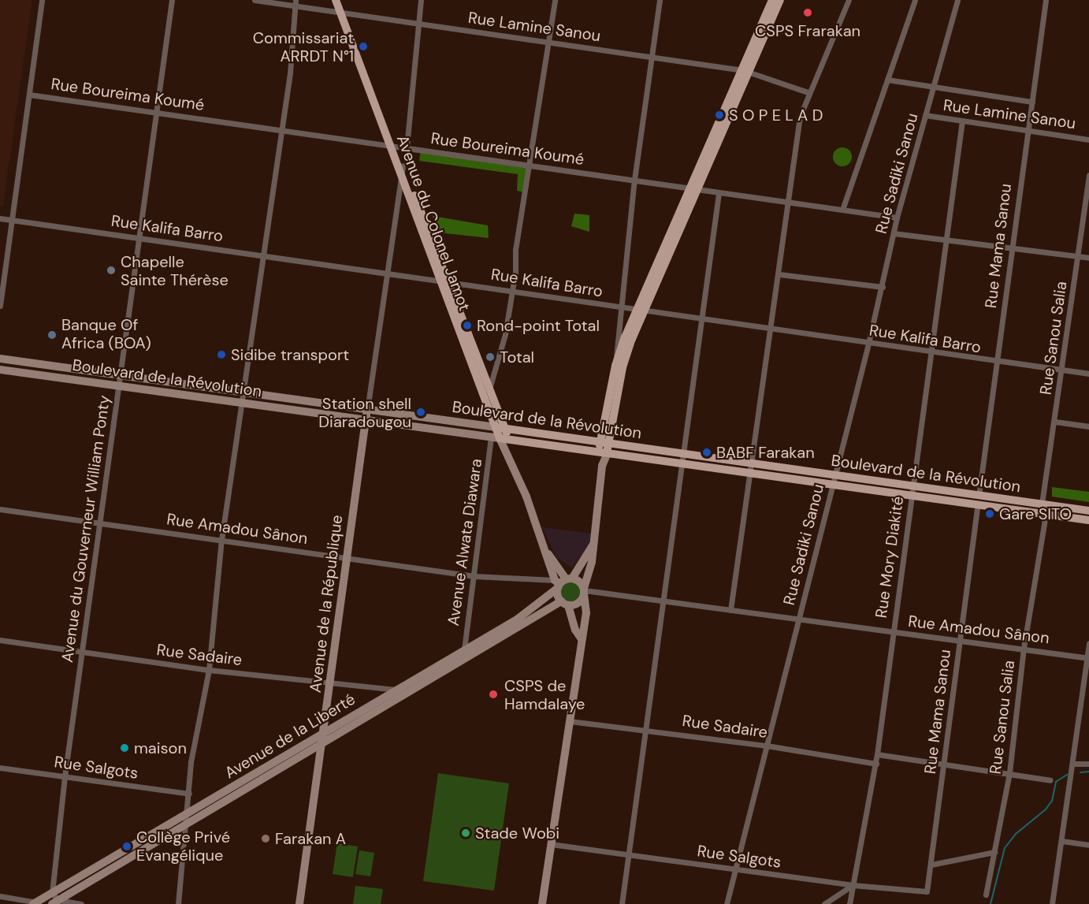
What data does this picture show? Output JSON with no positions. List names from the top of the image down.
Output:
{
  "streets": {
    "main road": [
      "Avenue du Colonel Jamot",
      "Boulevard de la Révolution",
      "Avenue de la République",
      "Avenue de la Liberté"
    ],
    "street": [
      "Rue Lamine Sanou",
      "Rue Boureima Koumé",
      "Rue Sadiki Sanou",
      "Rue Kalifa Barro",
      "Rue Mama Sanou",
      "Rue Sanou Salia",
      "Avenue du Gouverneur William Ponty",
      "Rue Amadou Sânon",
      "Avenue Alwata Diawara",
      "Rue Mory Diakité",
      "Rue Sadaire",
      "Rue Salgots"
    ]
  },
  "crossings": [
    ["Rue Lamine Sanou", "Rue Sadiki Sanou"],
    ["Rue Lamine Sanou", "Avenue du Colonel Jamot"],
    ["Rue Lamine Sanou", "Rue Mama Sanou"],
    ["Rue Lamine Sanou", "Rue Mory Diakité"],
    ["Rue Boureima Koumé", "Rue Sadiki Sanou"],
    ["Rue Boureima Koumé", "Avenue du Colonel Jamot"],
    ["Rue Boureima Koumé", "Avenue du Gouverneur William Ponty"],
    ["Rue Sadiki Sanou", "Rue Kalifa Barro"],
    ["Rue Sadiki Sanou", "Boulevard de la Révolution"],
    ["Rue Sadiki Sanou", "Rue Amadou Sânon"],
    ["Rue Sadiki Sanou", "Rue Sadaire"],
    ["Rue Sadiki Sanou", "Rue Salgots"],
    ["Avenue du Colonel Jamot", "Rue Kalifa Barro"],
    ["Avenue du Colonel Jamot", "Boulevard de la Révolution"],
    ["Avenue du Colonel Jamot", "Rue Amadou Sânon"],
    ["Avenue du Colonel Jamot", "Avenue Alwata Diawara"],
    ["Avenue du Colonel Jamot", "Avenue de la Liberté"],
    ["Rue Kalifa Barro", "Rue Mama Sanou"],
    ["Rue Kalifa Barro", "Rue Sanou Salia"],
    ["Rue Kalifa Barro", "Avenue du Gouverneur William Ponty"],
    ["Rue Kalifa Barro", "Rue Mory Diakité"],
    ["Rue Mama Sanou", "Boulevard de la Révolution"],
    ["Rue Mama Sanou", "Rue Amadou Sânon"],
    ["Rue Mama Sanou", "Rue Salgots"],
    ["Rue Sanou Salia", "Boulevard de la Révolution"],
    ["Rue Sanou Salia", "Rue Amadou Sânon"],
    ["Boulevard de la Révolution", "Avenue du Gouverneur William Ponty"],
    ["Boulevard de la Révolution", "Avenue Alwata Diawara"],
    ["Boulevard de la Révolution", "Rue Mory Diakité"],
    ["Boulevard de la Révolution", "Avenue de la République"],
    ["Avenue du Gouverneur William Ponty", "Rue Amadou Sânon"],
    ["Avenue du Gouverneur William Ponty", "Rue Sadaire"],
    ["Avenue du Gouverneur William Ponty", "Avenue de la Liberté"],
    ["Avenue du Gouverneur William Ponty", "Rue Salgots"],
    ["Rue Amadou Sânon", "Avenue Alwata Diawara"],
    ["Rue Amadou Sânon", "Rue Mory Diakité"],
    ["Rue Amadou Sânon", "Avenue de la République"],
    ["Rue Amadou Sânon", "Avenue de la Liberté"],
    ["Avenue Alwata Diawara", "Avenue de la Liberté"],
    ["Rue Mory Diakité", "Rue Sadaire"],
    ["Rue Mory Diakité", "Rue Salgots"],
    ["Avenue de la République", "Rue Sadaire"],
    ["Avenue de la République", "Avenue de la Liberté"],
    ["Rue Sadaire", "Avenue de la Liberté"]
  ],
  "places": [
    "CSPS Frarakan",
    "Commissariat ARRDT N°1",
    "S O P E L A D",
    "Chapelle Sainte Thérèse",
    "Rond-point Total",
    "Banque Of Africa (BOA)",
    "Sidibe transport",
    "Total",
    "Station shell Diaradougou",
    "BABF Farakan",
    "Gare SITO",
    "CSPS de Hamdalaye",
    "maison",
    "Stade Wobi",
    "Farakan A",
    "Collège Privé Evangélique"
  ]
}
